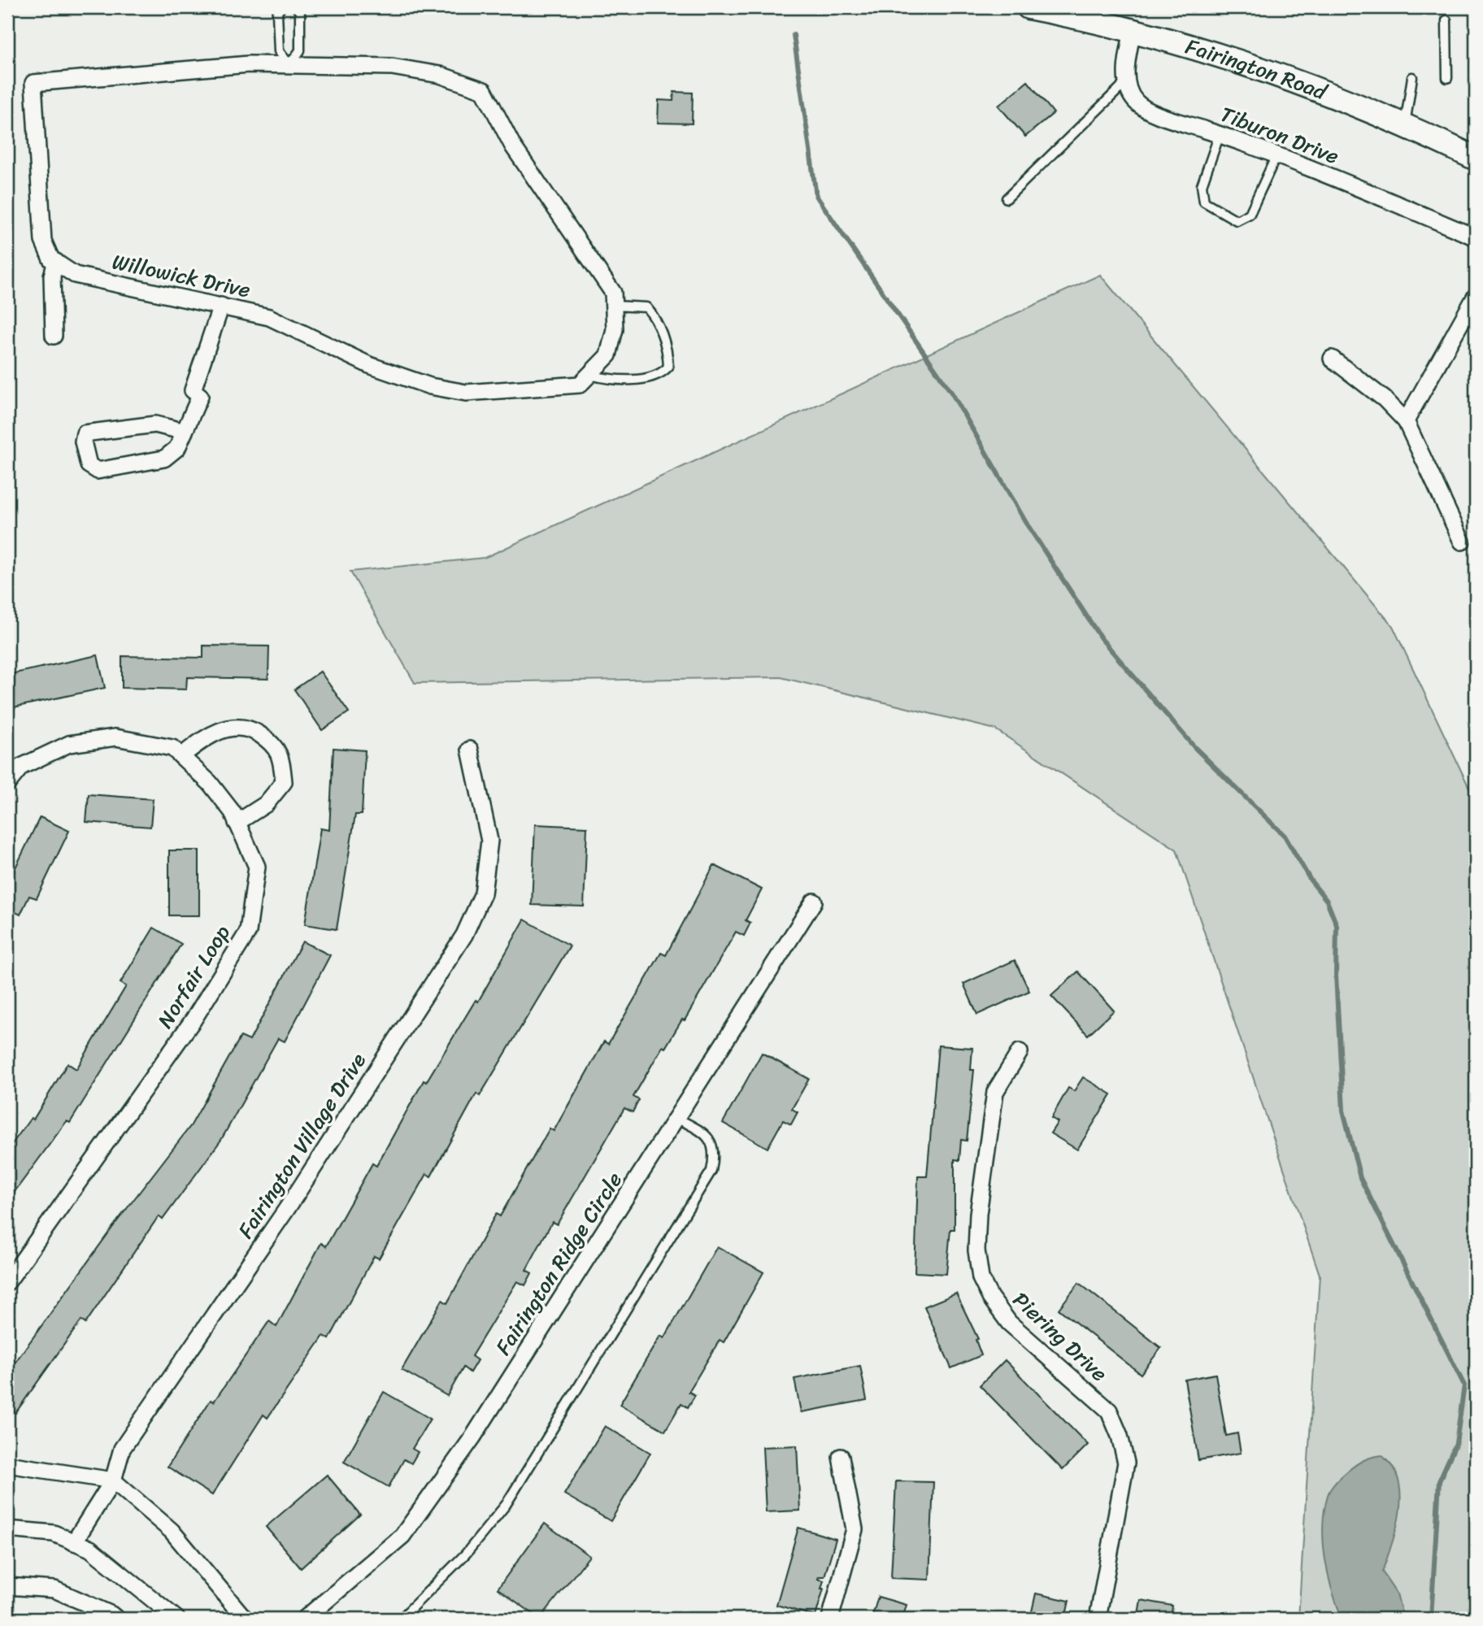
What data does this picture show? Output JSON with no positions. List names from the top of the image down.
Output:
{
  "streets": {
    "street": [
      "Fairington Road",
      "Tiburon Drive",
      "Willowick Drive",
      "Norfair Loop",
      "Fairington Village Drive",
      "Fairington Ridge Circle",
      "Piering Drive"
    ]
  }
}
